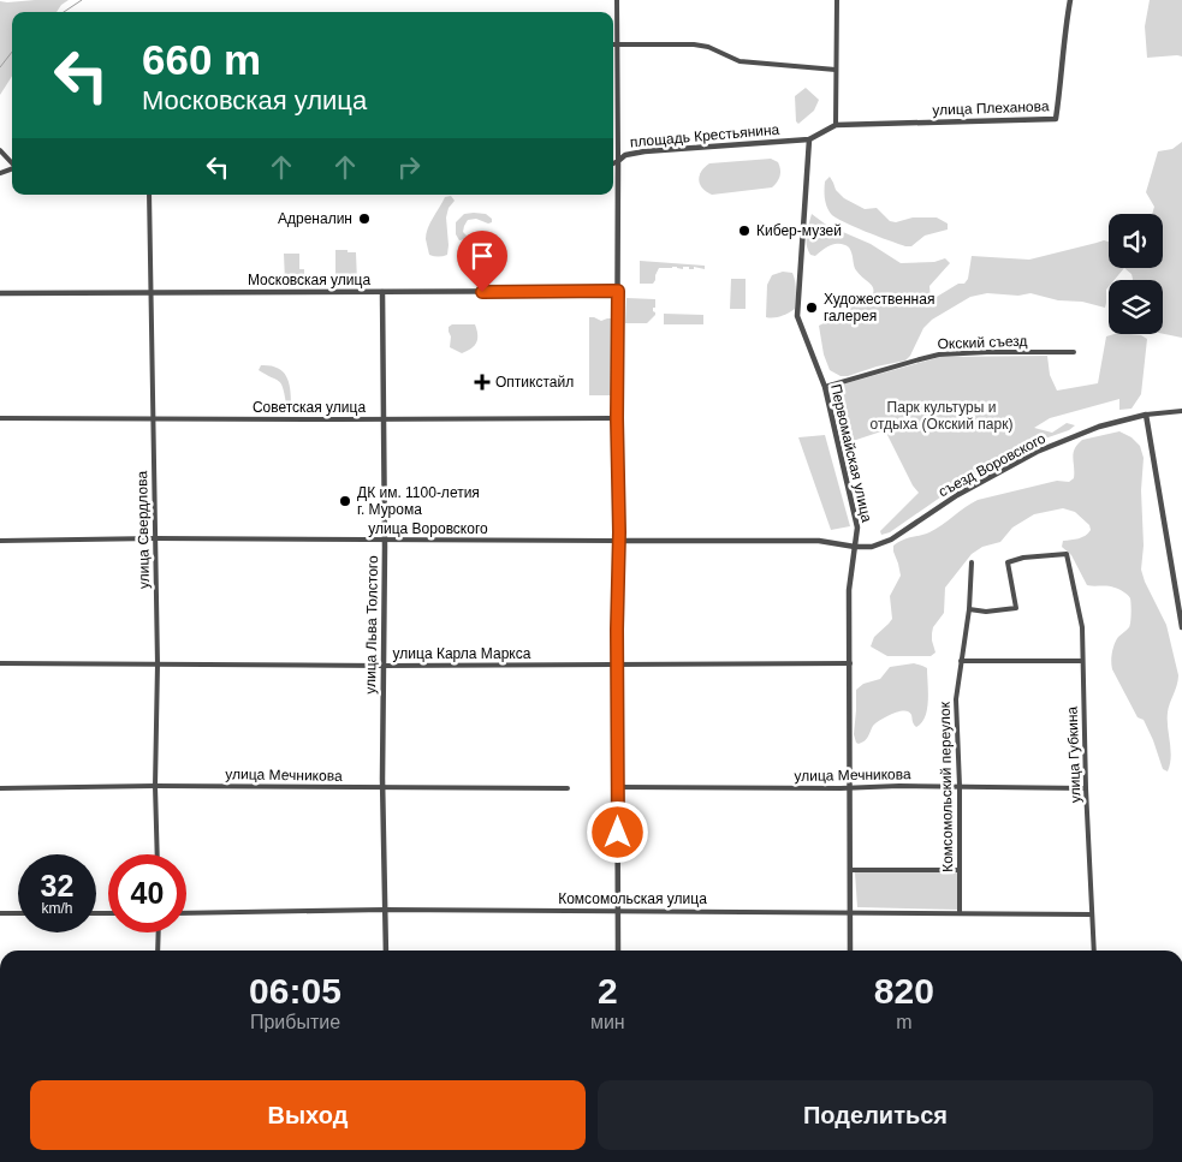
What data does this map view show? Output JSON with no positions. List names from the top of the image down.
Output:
{
  "streets": {
    "street": [
      "улица Плеханова",
      "площадь Крестьянина",
      "Московская улица",
      "Окский съезд",
      "Советская улица",
      "Первомайская улица",
      "съезд Воровского",
      "улица Воровского",
      "улица Свердлова",
      "улица Льва Толстого",
      "улица Карла Маркса",
      "улица Губкина",
      "улица Мечникова",
      "Комсомольский переулок",
      "Комсомольская улица"
    ]
  },
  "crossings": [
    ["улица Плеханова", "площадь Крестьянина"],
    ["улица Плеханова", "Первомайская улица"],
    ["площадь Крестьянина", "Первомайская улица"],
    ["Московская улица", "улица Свердлова"],
    ["Московская улица", "улица Льва Толстого"],
    ["Окский съезд", "Первомайская улица"],
    ["Советская улица", "улица Свердлова"],
    ["Советская улица", "улица Льва Толстого"],
    ["Первомайская улица", "съезд Воровского"],
    ["Первомайская улица", "улица Воровского"],
    ["Первомайская улица", "улица Карла Маркса"],
    ["Первомайская улица", "улица Мечникова"],
    ["Первомайская улица", "Комсомольская улица"],
    ["съезд Воровского", "улица Воровского"],
    ["улица Воровского", "улица Свердлова"],
    ["улица Воровского", "улица Льва Толстого"],
    ["улица Свердлова", "улица Карла Маркса"],
    ["улица Свердлова", "улица Мечникова"],
    ["улица Льва Толстого", "улица Карла Маркса"],
    ["улица Льва Толстого", "улица Мечникова"],
    ["улица Льва Толстого", "Комсомольская улица"],
    ["улица Губкина", "улица Мечникова"],
    ["улица Губкина", "Комсомольский переулок"],
    ["улица Губкина", "Комсомольская улица"],
    ["улица Мечникова", "Комсомольский переулок"],
    ["Комсомольский переулок", "Комсомольская улица"]
  ],
  "parks": ["Парк культуры и отдыха (Окский парк)"],
  "places": {
    "other": [
      "Адреналин",
      "Кибер-музей",
      "Художественная галерея",
      "ДК им. 1100-летия г. Мурома"
    ],
    "health": ["Оптикстайл"]
  },
  "page": {
    "turn": ["660 m", "Московская улица"],
    "speed": "32 km/h",
    "limit": "40",
    "eta": [
      "06:05",
      "Прибытие",
      "2",
      "мин",
      "820",
      "m"
    ],
    "buttons": ["Выход", "Поделиться"]
  }
}
